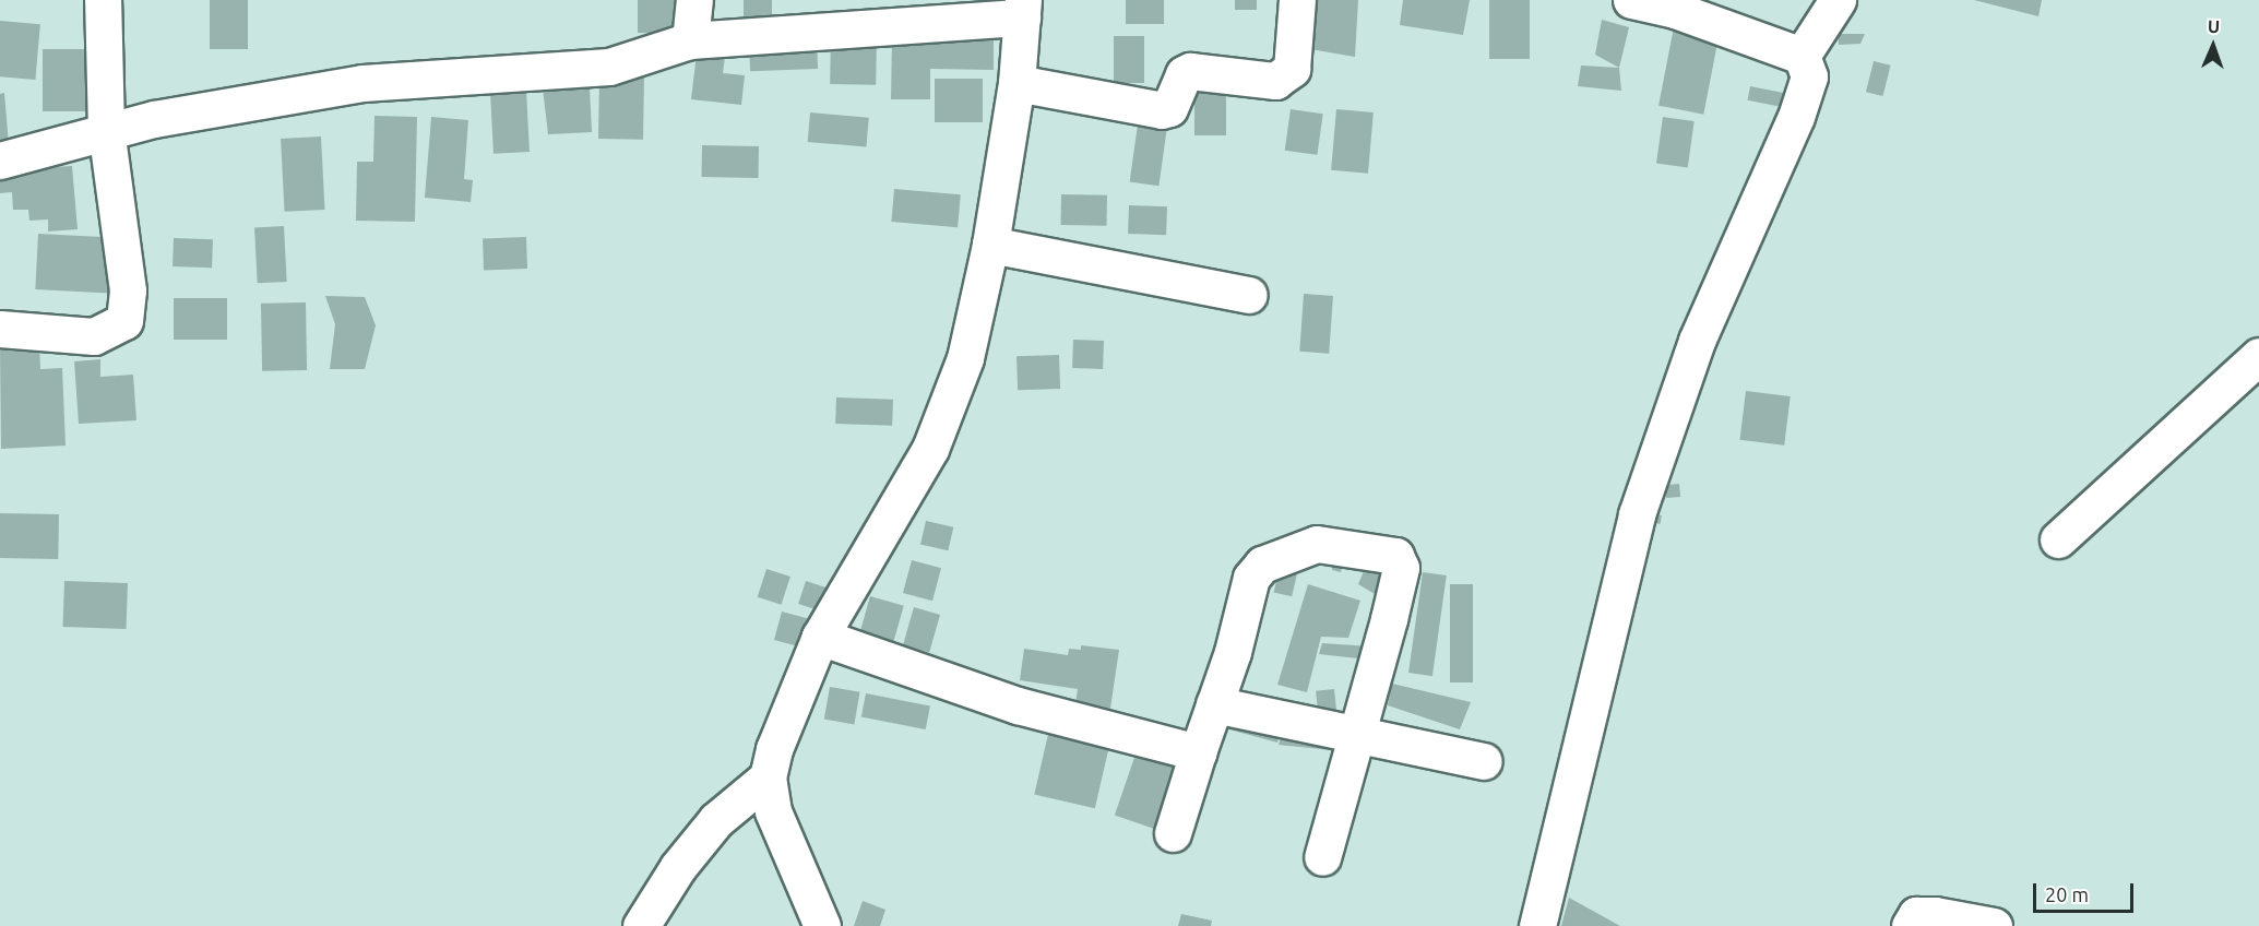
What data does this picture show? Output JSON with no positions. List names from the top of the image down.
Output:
{
  "scale_bar": "20 m",
  "north": "top"
}
